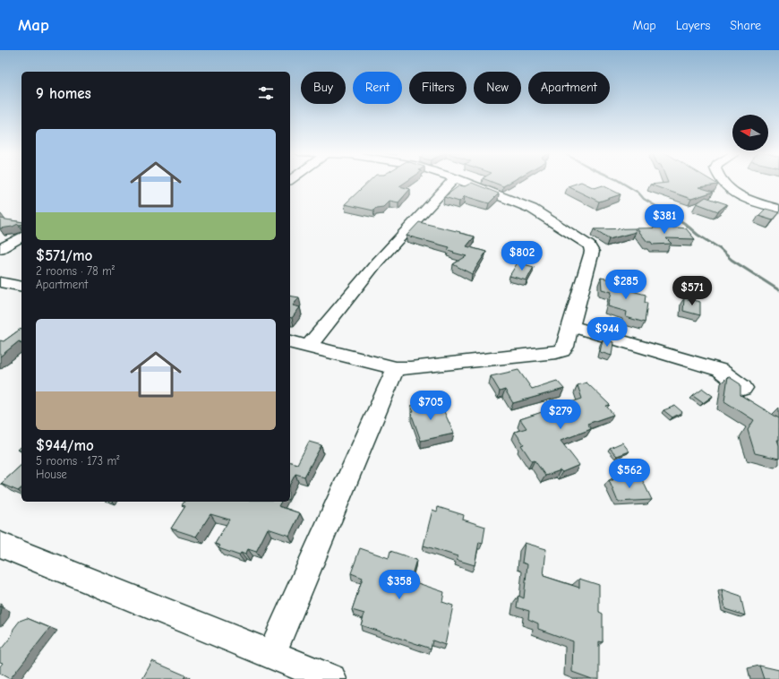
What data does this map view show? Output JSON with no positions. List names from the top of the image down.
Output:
{
  "north": "left",
  "page": {
    "header": "Map",
    "nav": ["Map", "Layers", "Share"],
    "chip": [
      "Buy",
      "Rent",
      "Filters",
      "New",
      "Apartment"
    ],
    "heading": "9 homes",
    "list": [
      {
        "name": "$571/mo",
        "note": "2 rooms · 78 m² · Apartment"
      },
      {
        "name": "$944/mo",
        "note": "5 rooms · 173 m² · House"
      }
    ],
    "price": [
      "$381",
      "$802",
      "$285",
      "$571",
      "$944",
      "$705",
      "$279",
      "$562",
      "$358"
    ]
  }
}
